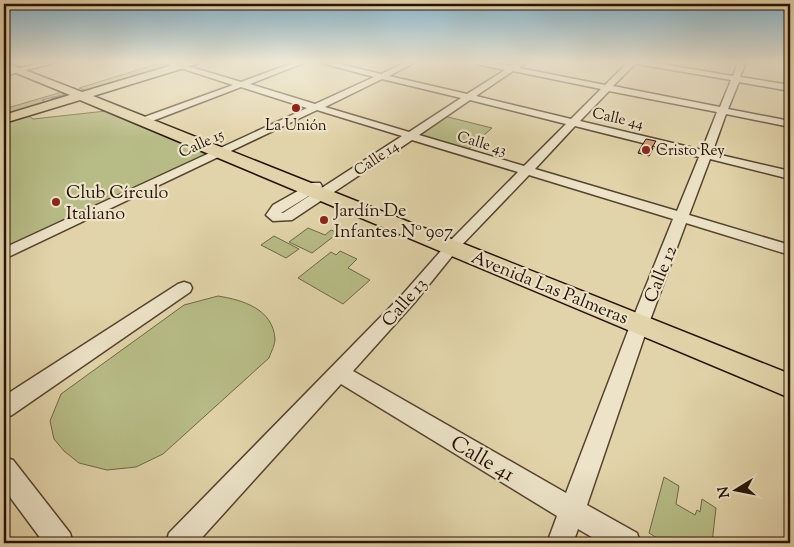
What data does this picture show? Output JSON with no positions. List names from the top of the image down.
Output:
{
  "streets": {
    "main road": ["Avenida Las Palmeras"],
    "street": [
      "Calle 44",
      "Calle 15",
      "Calle 43",
      "Calle 14",
      "Calle 12",
      "Calle 13",
      "Calle 41"
    ]
  },
  "crossings": [
    ["Calle 44", "Calle 14"],
    ["Calle 44", "Calle 12"],
    ["Calle 44", "Calle 13"],
    ["Calle 15", "Calle 43"],
    ["Calle 15", "Avenida Las Palmeras"],
    ["Calle 43", "Calle 14"],
    ["Calle 43", "Calle 12"],
    ["Calle 43", "Calle 13"],
    ["Calle 14", "Avenida Las Palmeras"],
    ["Calle 12", "Avenida Las Palmeras"],
    ["Calle 12", "Calle 41"],
    ["Avenida Las Palmeras", "Calle 13"],
    ["Calle 13", "Calle 41"]
  ],
  "places": [
    "La Unión",
    "Cristo Rey",
    "Club Círculo Italiano",
    "Jardín De Infantes Nº 907"
  ],
  "north": "left"
}
